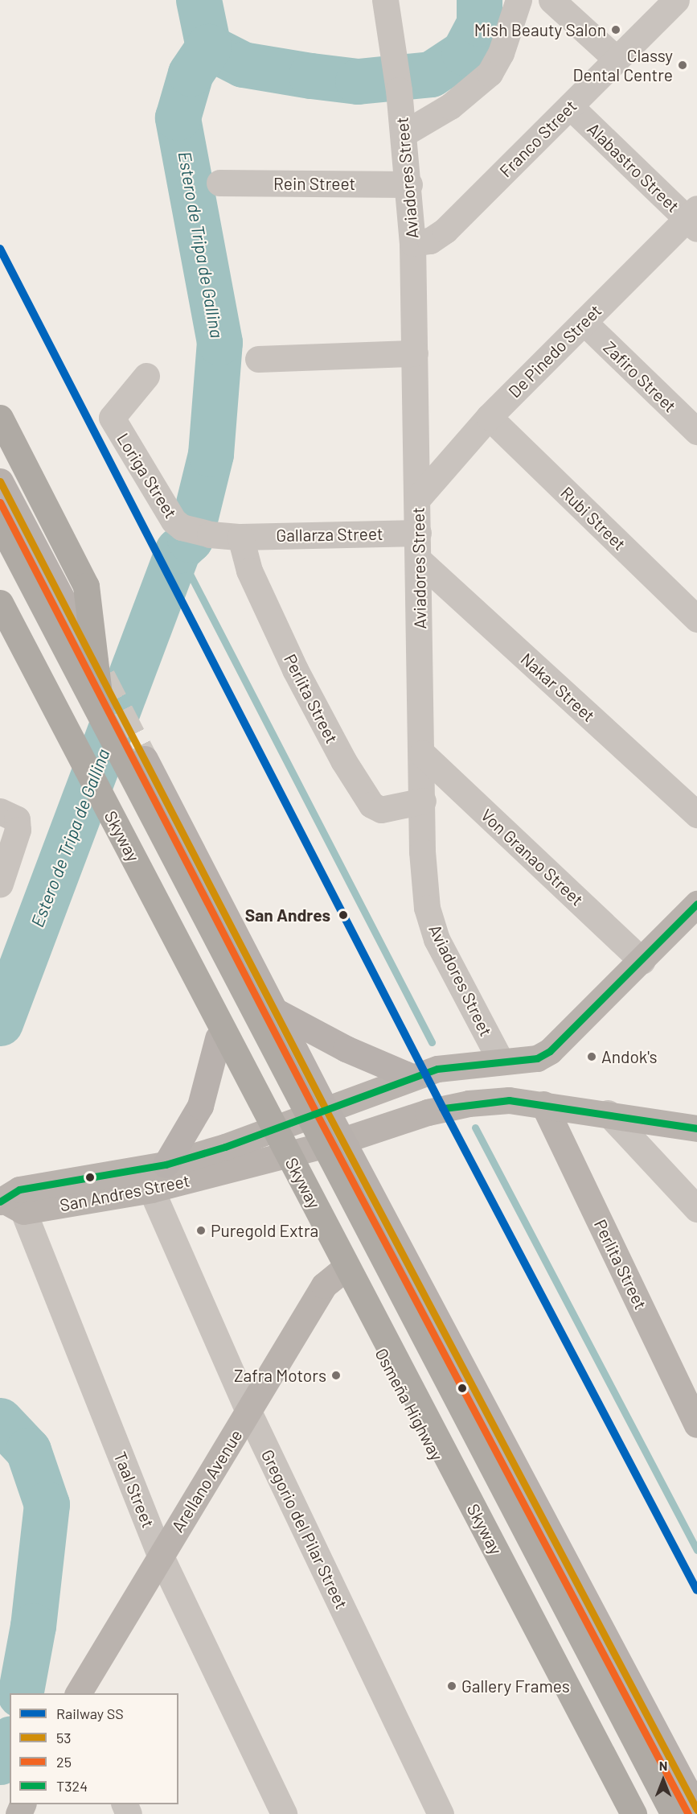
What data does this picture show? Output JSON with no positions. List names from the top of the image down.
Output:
{
  "streets": {
    "highway": ["Skyway"],
    "main road": ["Osmeña Highway"],
    "street": [
      "Franco Street",
      "Alabastro Street",
      "Aviadores Street",
      "Rein Street",
      "De Pinedo Street",
      "Zafiro Street",
      "Loriga Street",
      "Rubi Street",
      "Gallarza Street",
      "Nakar Street",
      "Perlita Street",
      "Von Granao Street",
      "San Andres Street",
      "Arellano Avenue",
      "Taal Street",
      "Gregorio del Pilar Street"
    ]
  },
  "crossings": [
    ["Franco Street", "Alabastro Street"],
    ["Franco Street", "Aviadores Street"],
    ["Alabastro Street", "De Pinedo Street"],
    ["Aviadores Street", "Rein Street"],
    ["Aviadores Street", "De Pinedo Street"],
    ["Aviadores Street", "Gallarza Street"],
    ["Aviadores Street", "Nakar Street"],
    ["Aviadores Street", "Perlita Street"],
    ["Aviadores Street", "Von Granao Street"],
    ["Aviadores Street", "San Andres Street"],
    ["De Pinedo Street", "Zafiro Street"],
    ["De Pinedo Street", "Rubi Street"],
    ["Loriga Street", "Gallarza Street"],
    ["Loriga Street", "Perlita Street"],
    ["Gallarza Street", "Perlita Street"],
    ["Perlita Street", "San Andres Street"],
    ["Von Granao Street", "San Andres Street"],
    ["San Andres Street", "Osmeña Highway"],
    ["San Andres Street", "Taal Street"],
    ["San Andres Street", "Gregorio del Pilar Street"],
    ["Osmeña Highway", "Arellano Avenue"],
    ["Arellano Avenue", "Taal Street"],
    ["Arellano Avenue", "Gregorio del Pilar Street"]
  ],
  "water": ["Estero de Tripa de Gallina"],
  "places": [
    "Mish Beauty Salon",
    "Classy Dental Centre",
    "San Andres",
    "Andok's",
    "Puregold Extra",
    "Zafra Motors",
    "Gallery Frames"
  ],
  "lines": [
    "rail line SS",
    "transit line 53",
    "transit line 25",
    "transit line T324"
  ],
  "legend": [
    "Railway SS",
    "53",
    "25",
    "T324"
  ],
  "north": "top"
}
